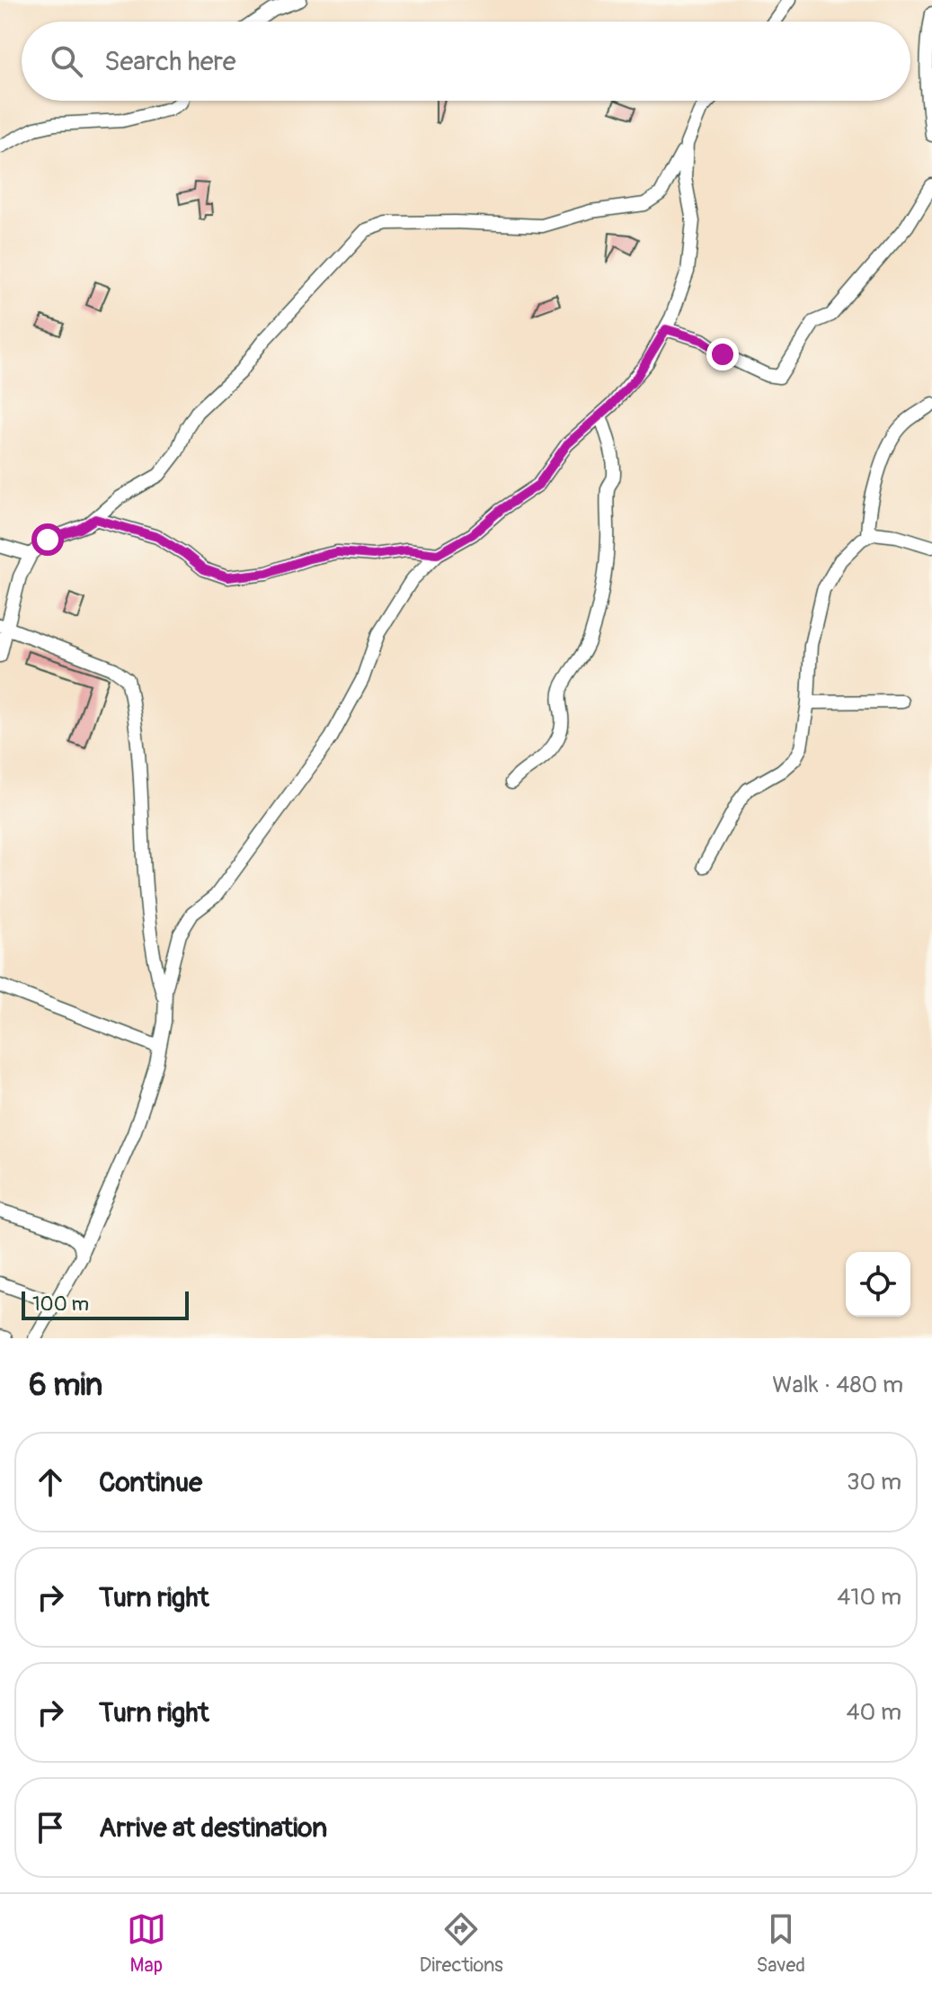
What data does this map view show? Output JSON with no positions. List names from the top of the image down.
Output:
{
  "scale_bar": "100 m",
  "page": {
    "search": "Search here",
    "scale": "100 m",
    "heading": ["6 min", "Walk · 480 m"],
    "list": [
      ["Continue", "30 m"],
      ["Turn right", "410 m"],
      ["Turn right", "40 m"],
      "Arrive at destination"
    ],
    "nav": ["Map", "Directions", "Saved"]
  }
}
